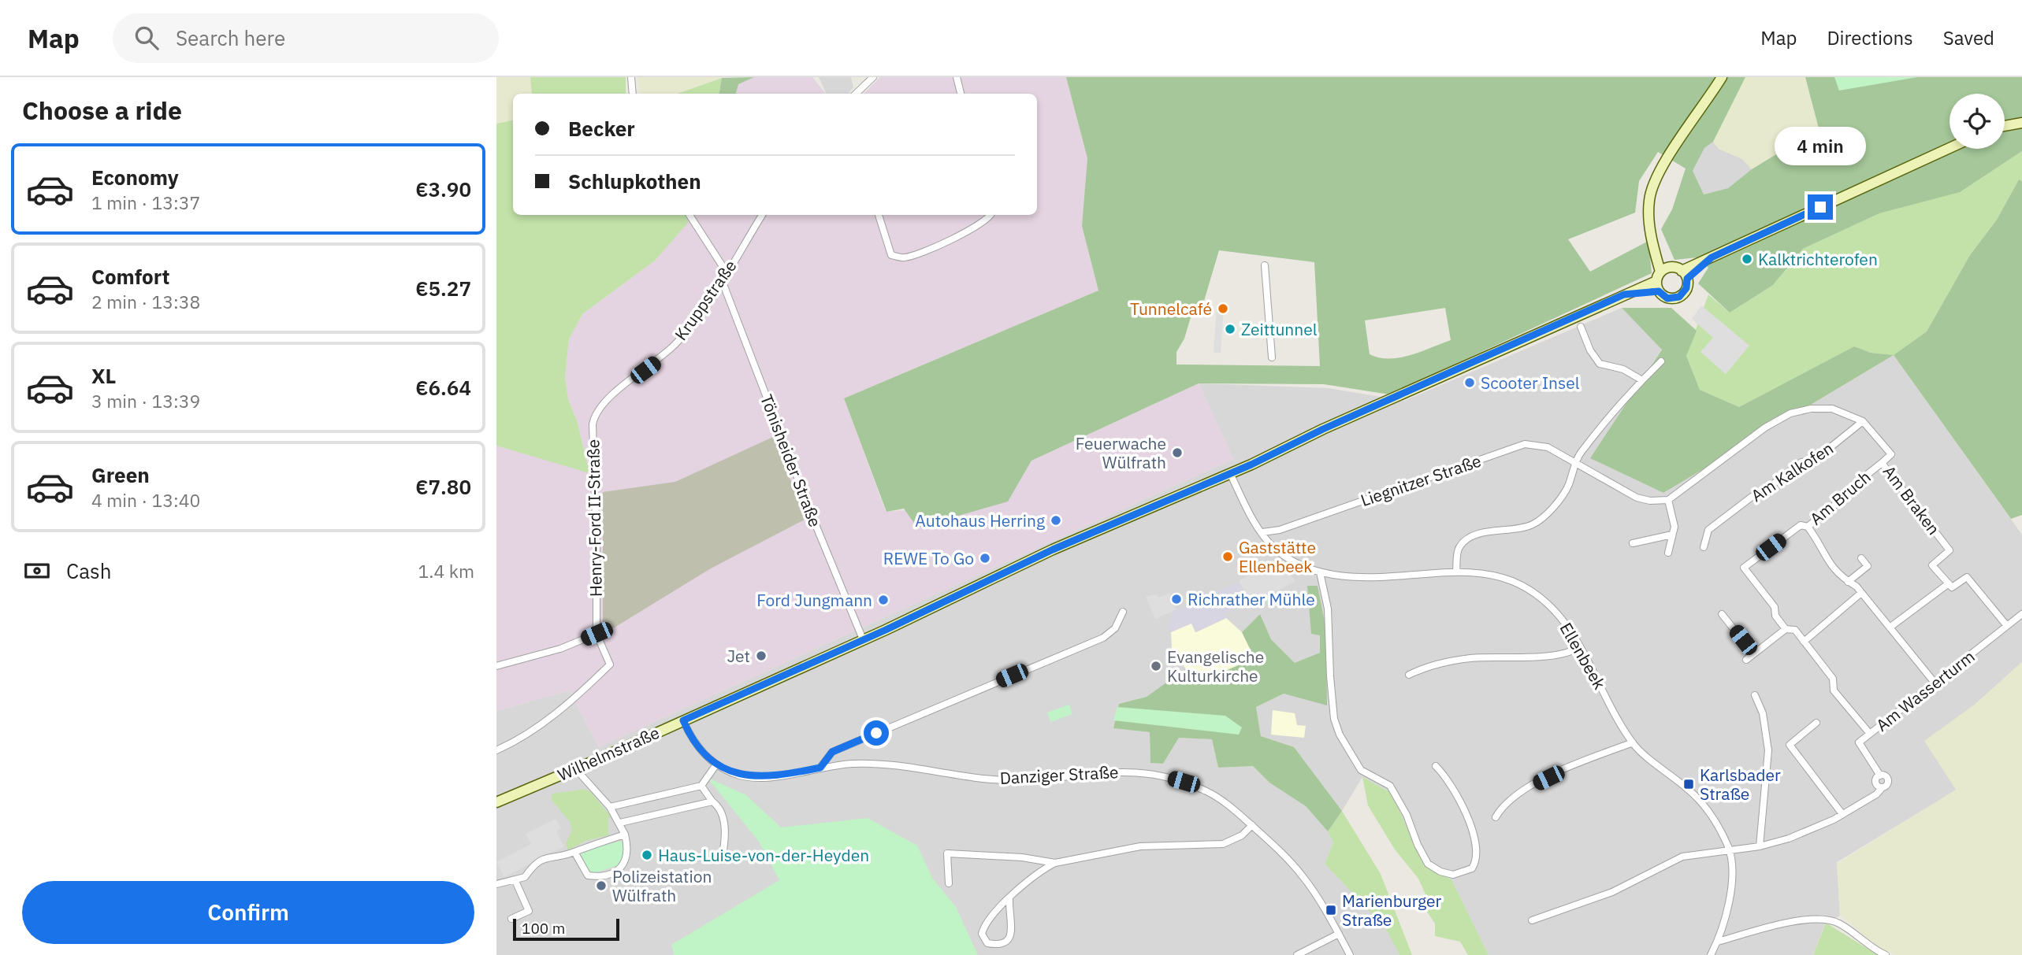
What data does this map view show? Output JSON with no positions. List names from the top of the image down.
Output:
{
  "streets": {
    "main road": ["Wilhelmstraße"],
    "street": [
      "Kruppstraße",
      "Tönisheider Straße",
      "Am Kalkofen",
      "Liegnitzer Straße",
      "Am Bruch",
      "Am Braken",
      "Henry-Ford II-Straße",
      "Ellenbeek",
      "Am Wasserturm",
      "Danziger Straße"
    ]
  },
  "crossings": [
    ["Kruppstraße", "Tönisheider Straße"],
    ["Kruppstraße", "Henry-Ford II-Straße"],
    ["Tönisheider Straße", "Wilhelmstraße"],
    ["Am Kalkofen", "Am Braken"],
    ["Liegnitzer Straße", "Ellenbeek"],
    ["Am Bruch", "Am Braken"],
    ["Ellenbeek", "Wilhelmstraße"],
    ["Wilhelmstraße", "Danziger Straße"]
  ],
  "places": {
    "other": [
      "Kalktrichterofen",
      "Tunnelcafé",
      "Zeittunnel",
      "Scooter Insel",
      "Feuerwache Wülfrath",
      "Autohaus Herring",
      "Gaststätte Ellenbeek",
      "REWE To Go",
      "Richrather Mühle",
      "Ford Jungmann",
      "Jet",
      "Evangelische Kulturkirche",
      "Haus-Luise-von-der-Heyden",
      "Polizeistation Wülfrath"
    ],
    "transit": ["Karlsbader Straße", "Marienburger Straße"]
  },
  "scale_bar": "100 m",
  "page": {
    "header": "Map",
    "search": "Search here",
    "nav": ["Map", "Directions", "Saved"],
    "heading": "Choose a ride",
    "banner": ["Becker", "Schlupkothen"],
    "bubble": "4 min",
    "list": [
      {
        "name": "Economy",
        "note": "1 min · 13:37",
        "value": "€3.90"
      },
      {
        "name": "Comfort",
        "note": "2 min · 13:38",
        "value": "€5.27"
      },
      {
        "name": "XL",
        "note": "3 min · 13:39",
        "value": "€6.64"
      },
      {
        "name": "Green",
        "note": "4 min · 13:40",
        "value": "€7.80"
      }
    ],
    "pay": ["Cash", "1.4 km"],
    "buttons": "Confirm",
    "scale": "100 m"
  }
}
